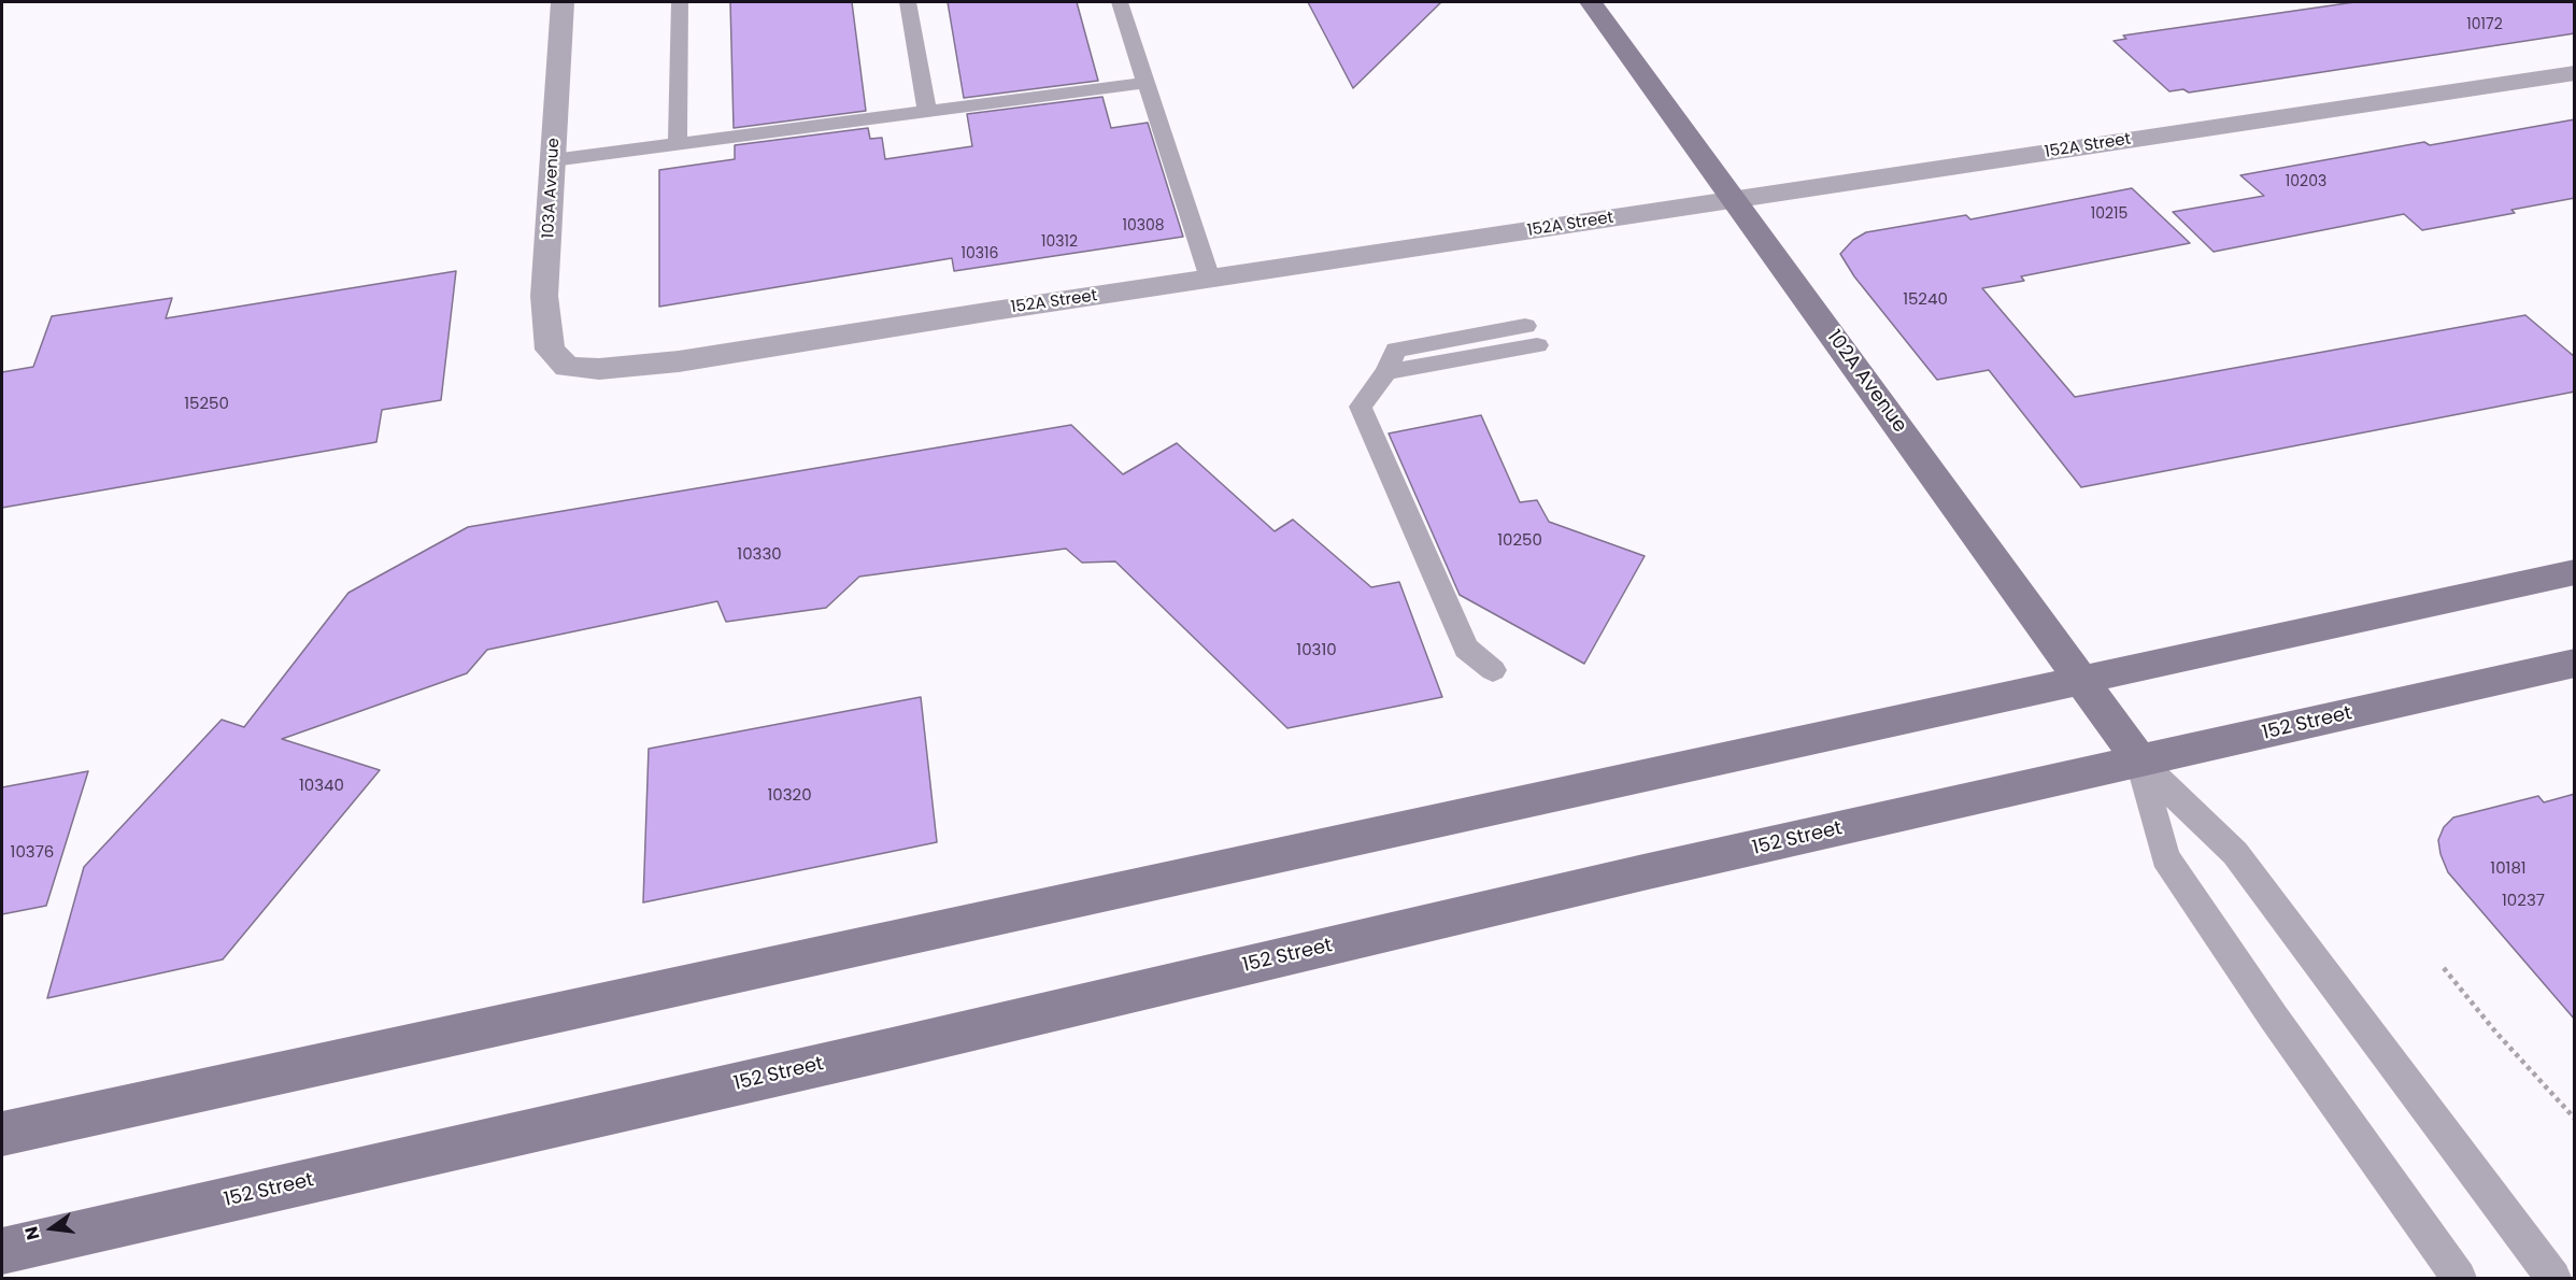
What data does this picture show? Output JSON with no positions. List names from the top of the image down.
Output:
{
  "streets": {
    "main road": ["102A Avenue", "152 Street"],
    "street": ["152A Street", "103A Avenue"]
  },
  "crossings": [
    ["152A Street", "103A Avenue"],
    ["152A Street", "102A Avenue"],
    ["102A Avenue", "152 Street"]
  ],
  "house_numbers": [
    "10172",
    "10203",
    "10215",
    "10308",
    "10312",
    "10316",
    "15240",
    "15250",
    "10250",
    "10330",
    "10310",
    "10340",
    "10320",
    "10376",
    "10181",
    "10237"
  ],
  "north": "left"
}
